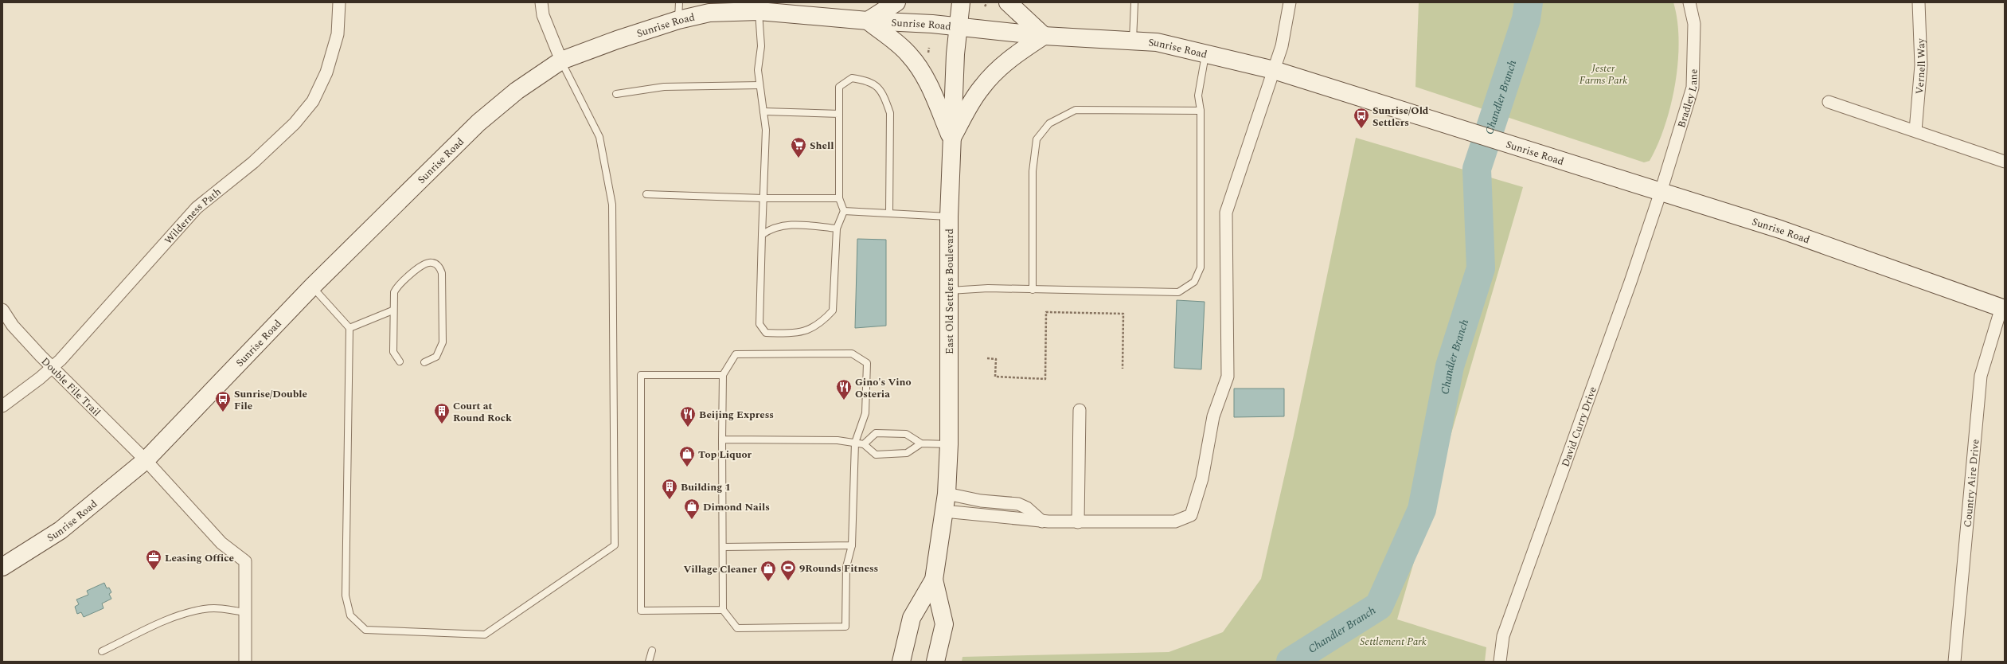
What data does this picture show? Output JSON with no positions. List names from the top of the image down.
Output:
{
  "streets": {
    "main road": ["Sunrise Road", "East Old Settlers Boulevard"],
    "street": [
      "Vernell Way",
      "Bradley Lane",
      "Wilderness Path",
      "Double File Trail",
      "David Curry Drive",
      "Country Aire Drive"
    ]
  },
  "crossings": [
    ["Sunrise Road", "Bradley Lane"],
    ["Sunrise Road", "East Old Settlers Boulevard"],
    ["Sunrise Road", "Double File Trail"],
    ["Sunrise Road", "David Curry Drive"],
    ["Sunrise Road", "Country Aire Drive"],
    ["Bradley Lane", "David Curry Drive"],
    ["Wilderness Path", "Double File Trail"]
  ],
  "water": ["Chandler Branch"],
  "parks": ["Jester Farms Park", "Settlement Park"],
  "places": {
    "bus stop": ["Sunrise/Old Settlers", "Sunrise/Double File"],
    "supermarket": ["Shell"],
    "restaurant": ["Gino's Vino Osteria", "Beijing Express"],
    "building": ["Court at Round Rock", "Building 1"],
    "shop": ["Top Liquor", "Dimond Nails", "Village Cleaner"],
    "office": ["Leasing Office"],
    "sports": ["9Rounds Fitness"]
  }
}
